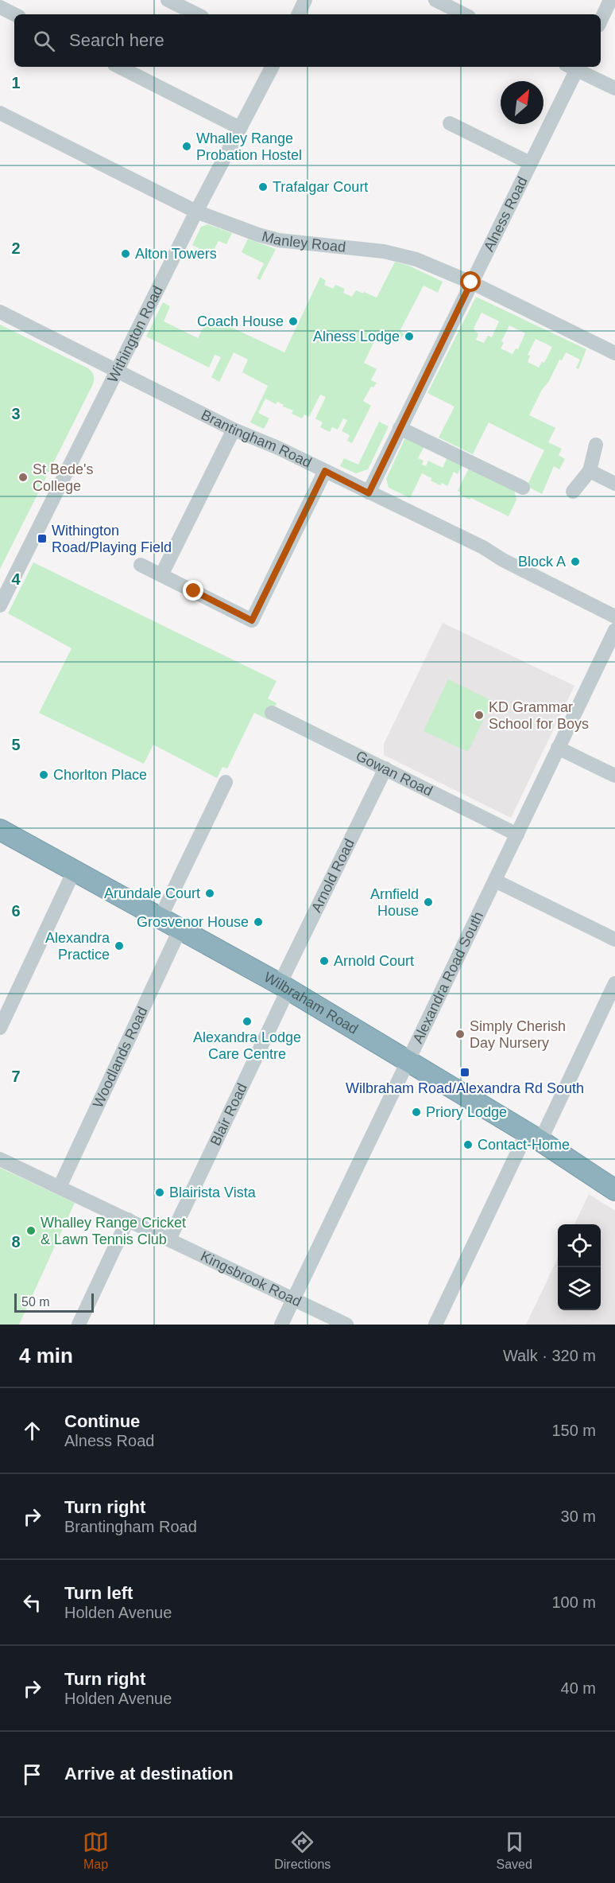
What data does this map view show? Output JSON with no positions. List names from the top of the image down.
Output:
{
  "streets": {
    "highway": ["Wilbraham Road"],
    "street": [
      "Alness Road",
      "Manley Road",
      "Withington Road",
      "Brantingham Road",
      "Gowan Road",
      "Arnold Road",
      "Alexandra Road South",
      "Woodlands Road",
      "Blair Road",
      "Kingsbrook Road"
    ]
  },
  "crossings": [
    ["Alness Road", "Manley Road"],
    ["Alness Road", "Brantingham Road"],
    ["Manley Road", "Withington Road"],
    ["Withington Road", "Brantingham Road"],
    ["Gowan Road", "Arnold Road"],
    ["Gowan Road", "Alexandra Road South"],
    ["Arnold Road", "Wilbraham Road"],
    ["Arnold Road", "Blair Road"],
    ["Alexandra Road South", "Wilbraham Road"],
    ["Alexandra Road South", "Kingsbrook Road"],
    ["Wilbraham Road", "Woodlands Road"],
    ["Wilbraham Road", "Blair Road"],
    ["Woodlands Road", "Kingsbrook Road"],
    ["Blair Road", "Kingsbrook Road"]
  ],
  "places": {
    "other": [
      "Whalley Range Probation Hostel",
      "Trafalgar Court",
      "Alton Towers",
      "Coach House",
      "Alness Lodge",
      "St Bede's College",
      "Block A",
      "KD Grammar School for Boys",
      "Chorlton Place",
      "Arundale Court",
      "Arnfield House",
      "Grosvenor House",
      "Alexandra Practice",
      "Arnold Court",
      "Alexandra Lodge Care Centre",
      "Simply Cherish Day Nursery",
      "Priory Lodge",
      "Contact-Home",
      "Blairista Vista",
      "Whalley Range Cricket & Lawn Tennis Club"
    ],
    "transit": ["Withington Road/Playing Field", "Wilbraham Road/Alexandra Rd South"]
  },
  "scale_bar": "50 m",
  "north": "top right",
  "page": {
    "search": "Search here",
    "scale": "50 m",
    "heading": ["4 min", "Walk · 320 m"],
    "list": [
      ["Continue", "Alness Road", "150 m"],
      ["Turn right", "Brantingham Road", "30 m"],
      ["Turn left", "Holden Avenue", "100 m"],
      ["Turn right", "Holden Avenue", "40 m"],
      "Arrive at destination"
    ],
    "nav": ["Map", "Directions", "Saved"]
  },
  "grid": {
    "rows": [
      "1",
      "2",
      "3",
      "4",
      "5",
      "6",
      "7",
      "8"
    ]
  }
}
